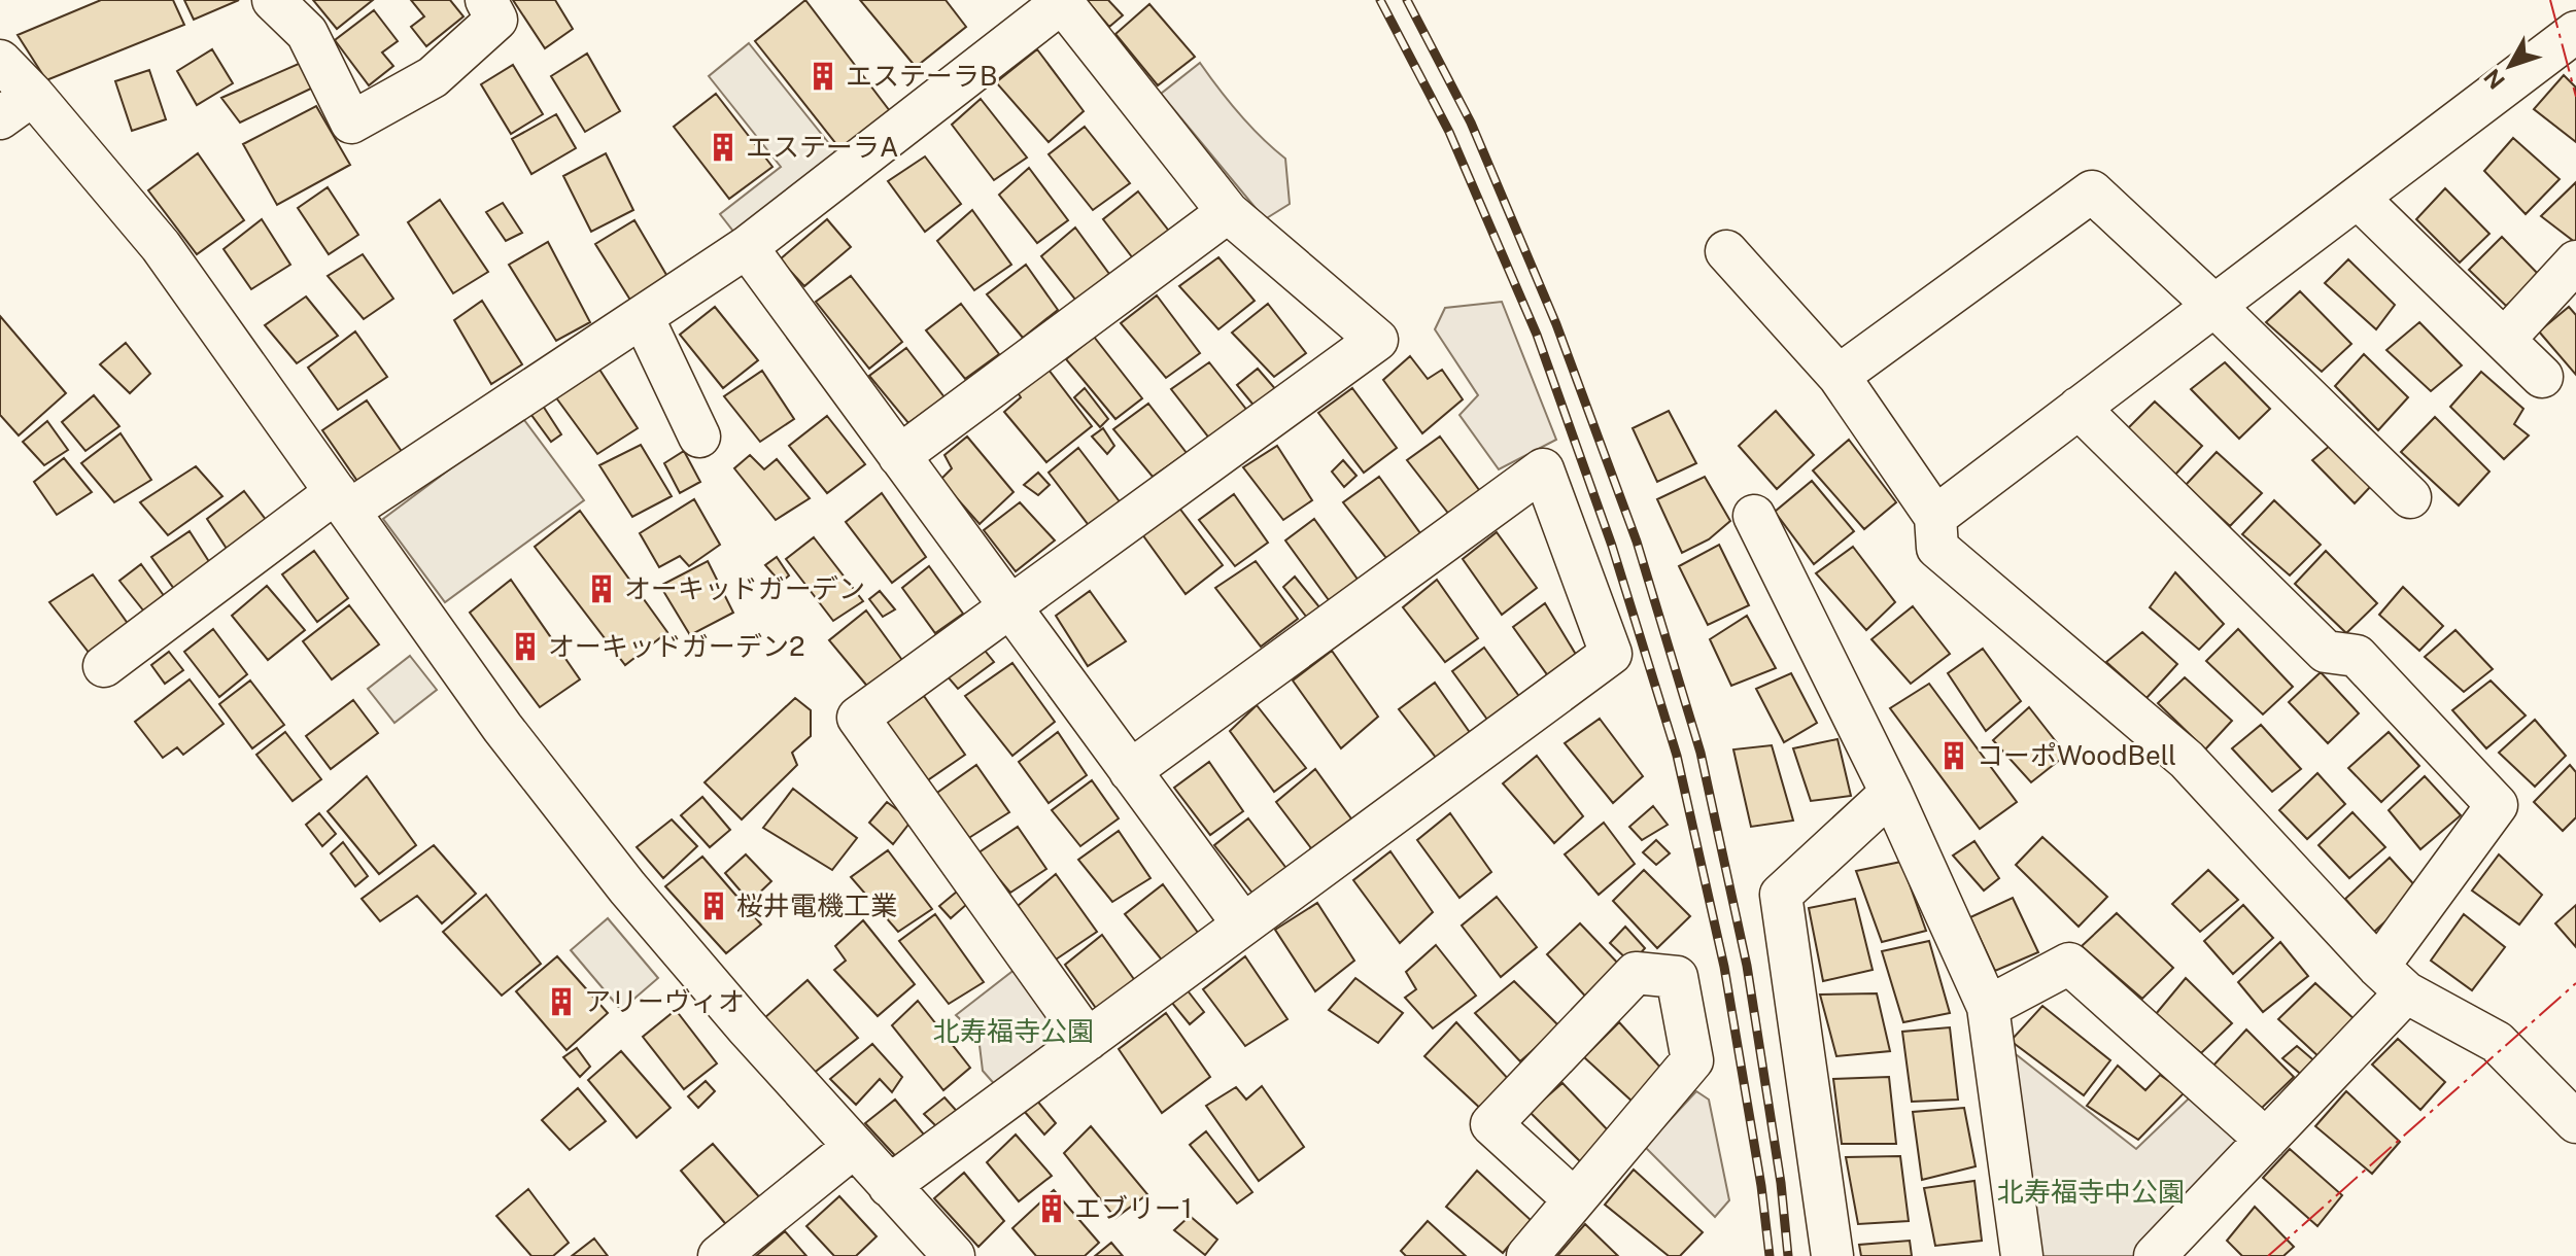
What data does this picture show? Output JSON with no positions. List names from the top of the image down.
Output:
{
  "parks": ["北寿福寺公園", "北寿福寺中公園"],
  "places": {
    "building": [
      "エステーラB",
      "エステーラA",
      "オーキッドガーデン",
      "オーキッドガーデン2",
      "コーポWoodBell",
      "桜井電機工業",
      "アリーヴィオ",
      "エブリー1"
    ]
  },
  "north": "bottom left"
}
